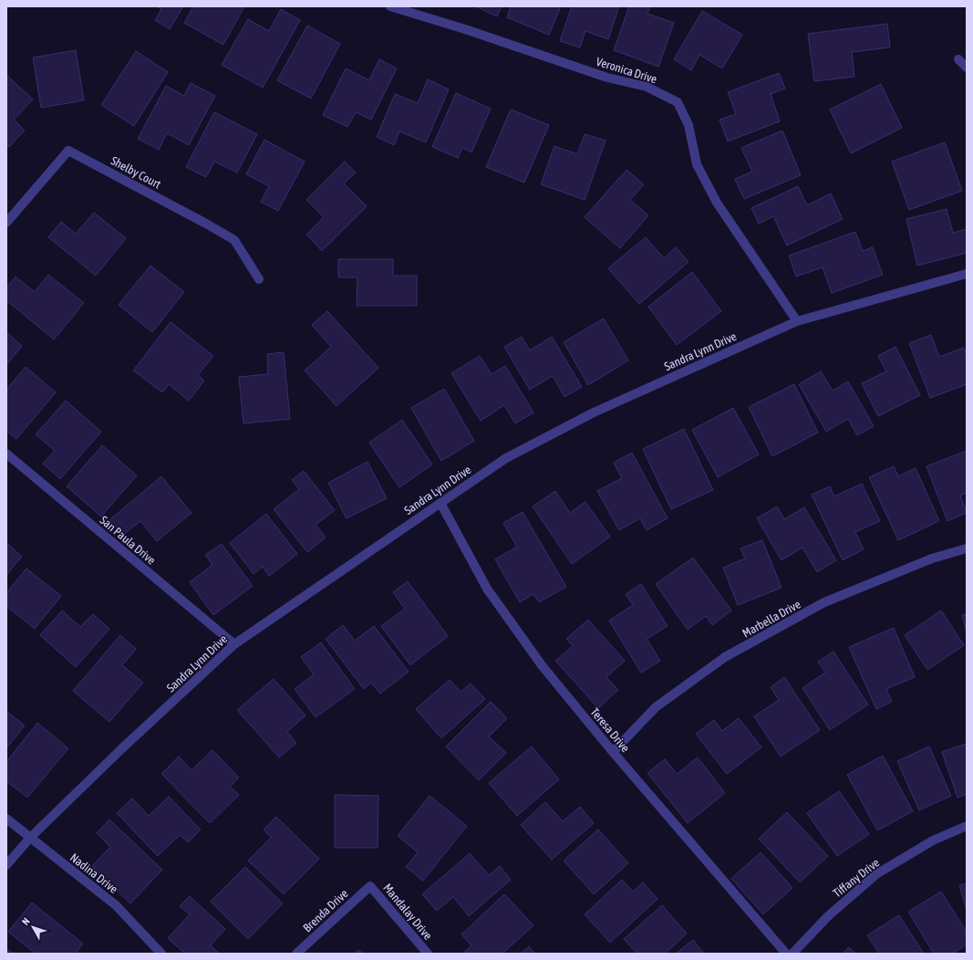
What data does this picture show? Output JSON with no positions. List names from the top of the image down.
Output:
{
  "streets": {
    "street": [
      "Veronica Drive",
      "Shelby Court",
      "Sandra Lynn Drive",
      "San Paula Drive",
      "Marbella Drive",
      "Teresa Drive",
      "Nadina Drive",
      "Tiffany Drive",
      "Brenda Drive",
      "Mandalay Drive"
    ]
  },
  "crossings": [
    ["Veronica Drive", "Sandra Lynn Drive"],
    ["Sandra Lynn Drive", "San Paula Drive"],
    ["Sandra Lynn Drive", "Teresa Drive"],
    ["Sandra Lynn Drive", "Nadina Drive"],
    ["Marbella Drive", "Teresa Drive"],
    ["Brenda Drive", "Mandalay Drive"]
  ],
  "north": "top left"
}
